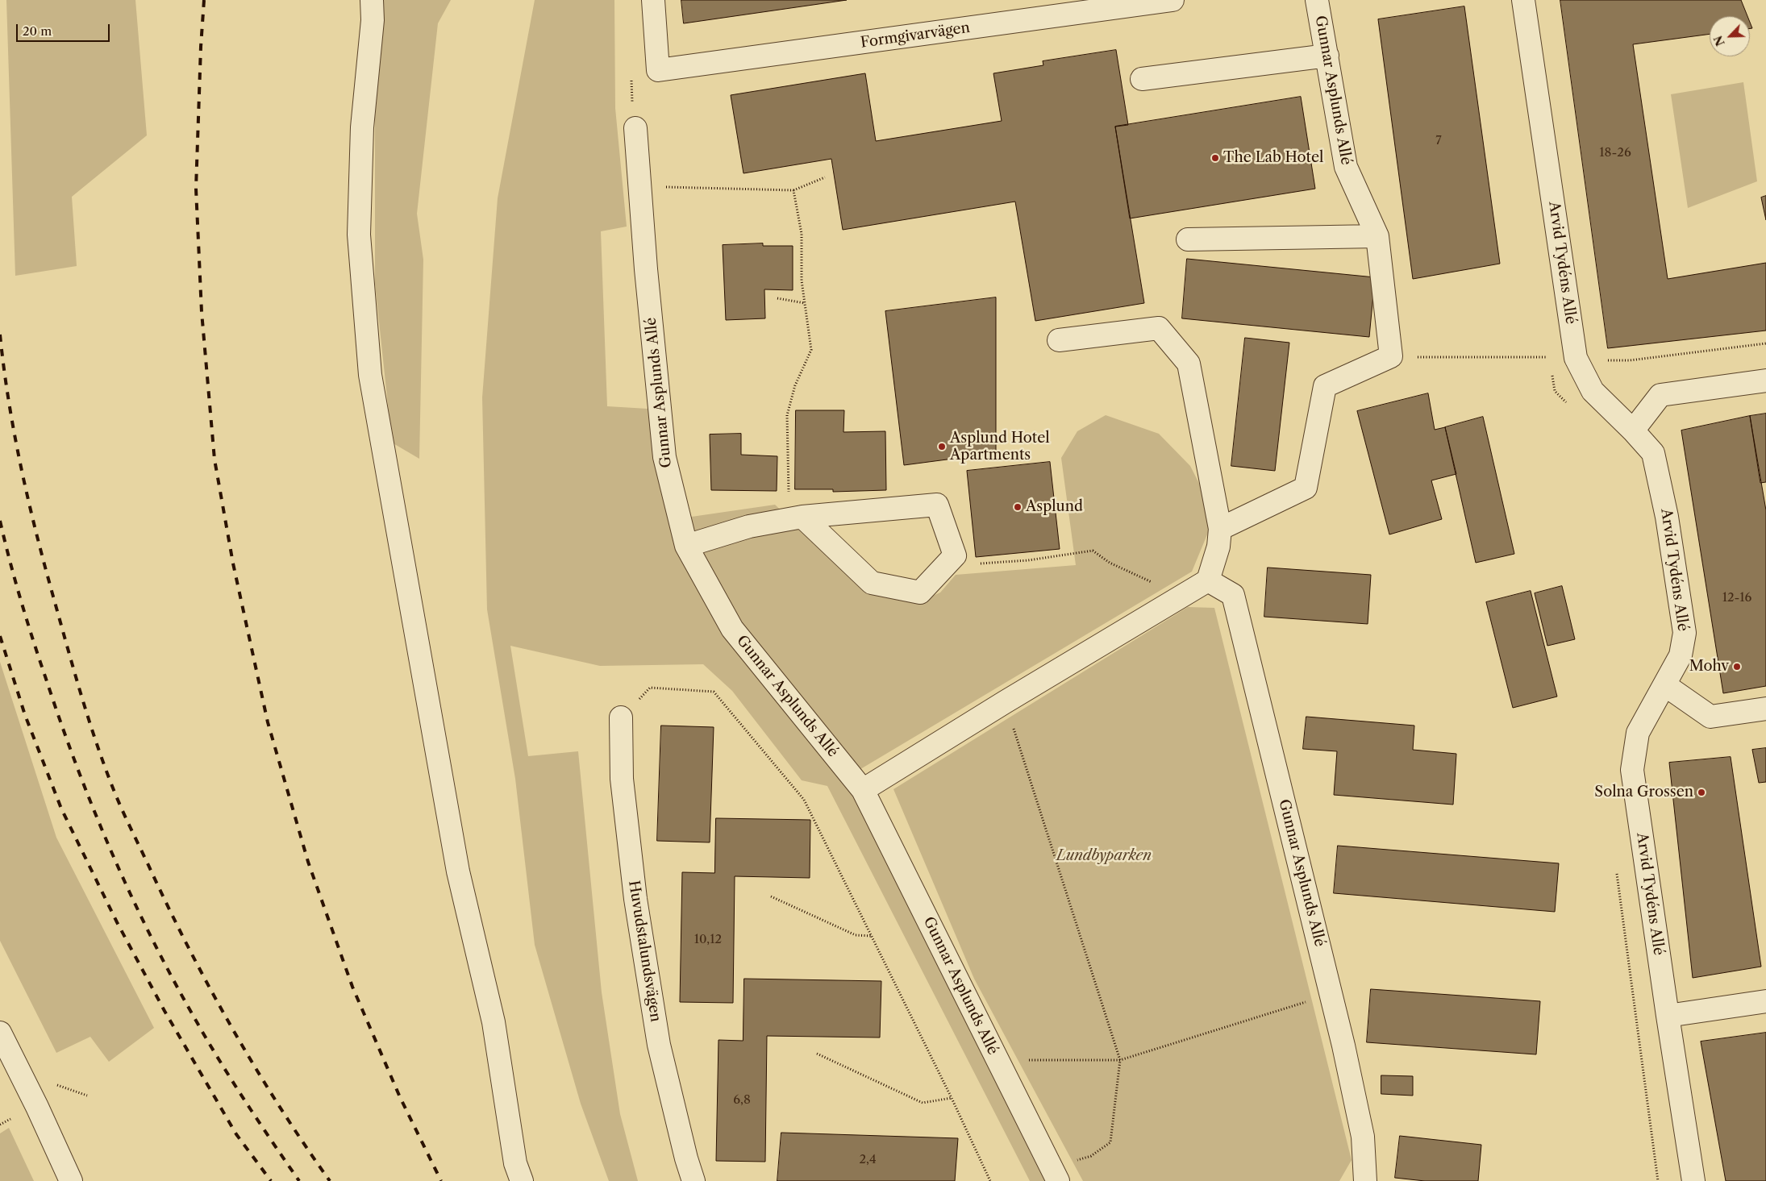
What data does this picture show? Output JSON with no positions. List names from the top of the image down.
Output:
{
  "streets": {
    "street": [
      "Formgivarvägen",
      "Gunnar Asplunds Allé",
      "Arvid Tydéns Allé",
      "Huvudstalundsvägen"
    ]
  },
  "parks": ["Lundbyparken"],
  "places": [
    "The Lab Hotel",
    "Asplund Hotel Apartments",
    "Asplund",
    "Mohv",
    "Solna Grossen"
  ],
  "house_numbers": [
    "7",
    "18-26",
    "12-16",
    "10,12",
    "6,8",
    "2,4"
  ],
  "scale_bar": "20 m",
  "north": "bottom left"
}
